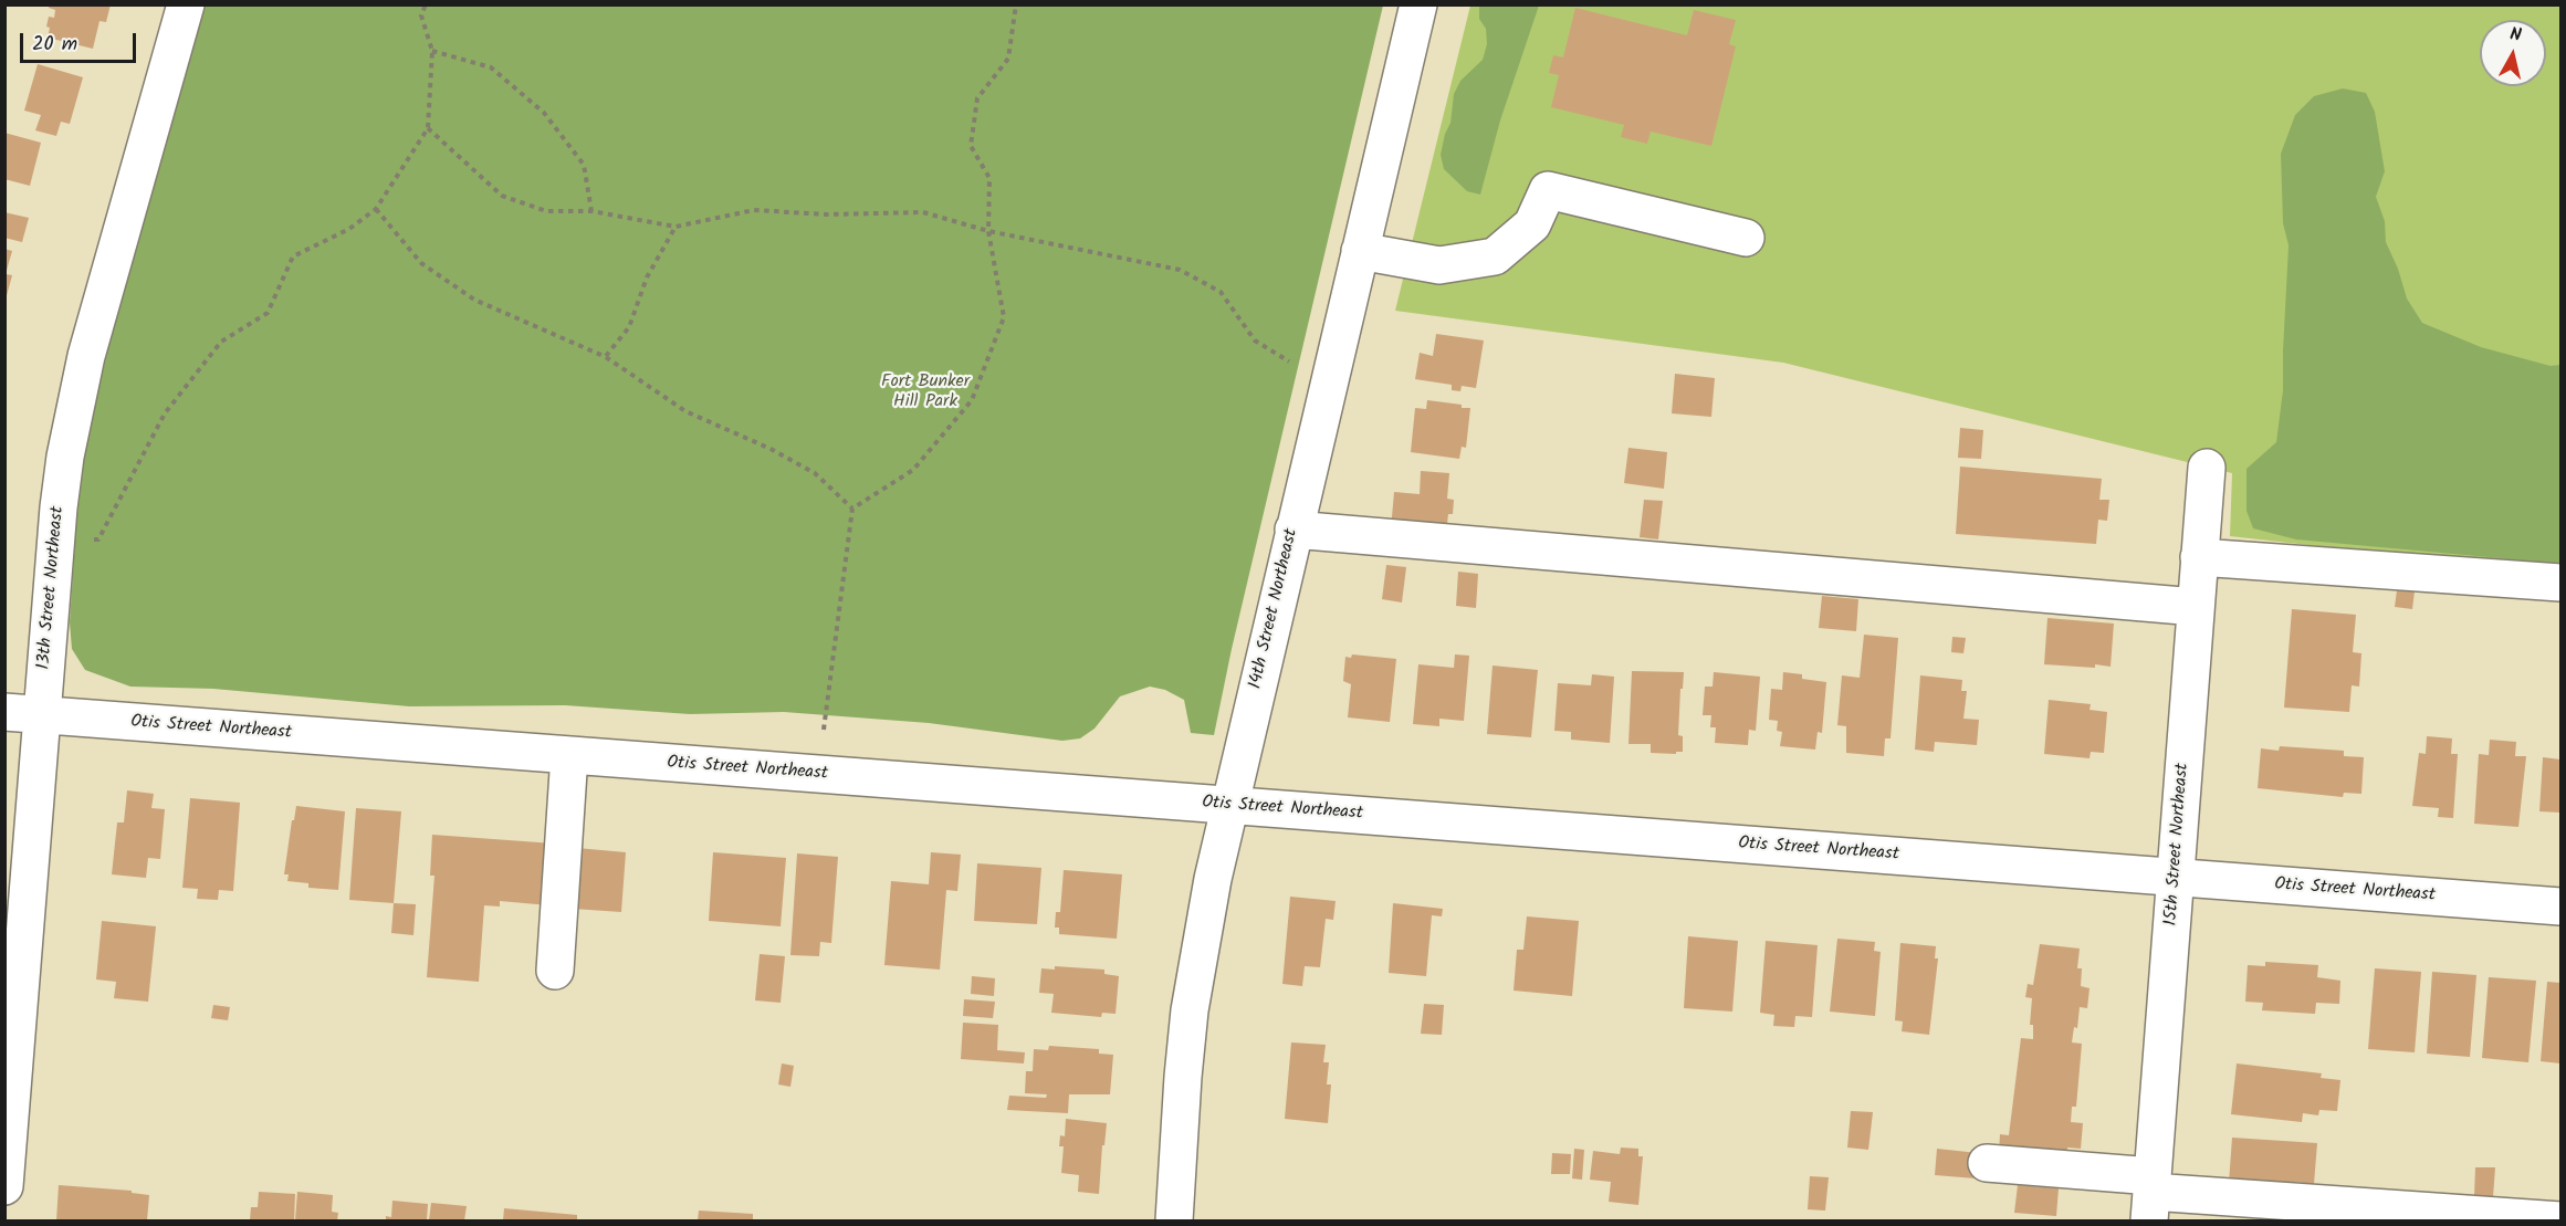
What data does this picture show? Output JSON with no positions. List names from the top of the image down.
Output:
{
  "streets": {
    "street": [
      "13th Street Northeast",
      "14th Street Northeast",
      "Otis Street Northeast",
      "15th Street Northeast"
    ]
  },
  "crossings": [
    ["13th Street Northeast", "Otis Street Northeast"],
    ["14th Street Northeast", "Otis Street Northeast"],
    ["Otis Street Northeast", "15th Street Northeast"]
  ],
  "parks": ["Fort Bunker Hill Park"],
  "scale_bar": "20 m",
  "north": "top"
}
